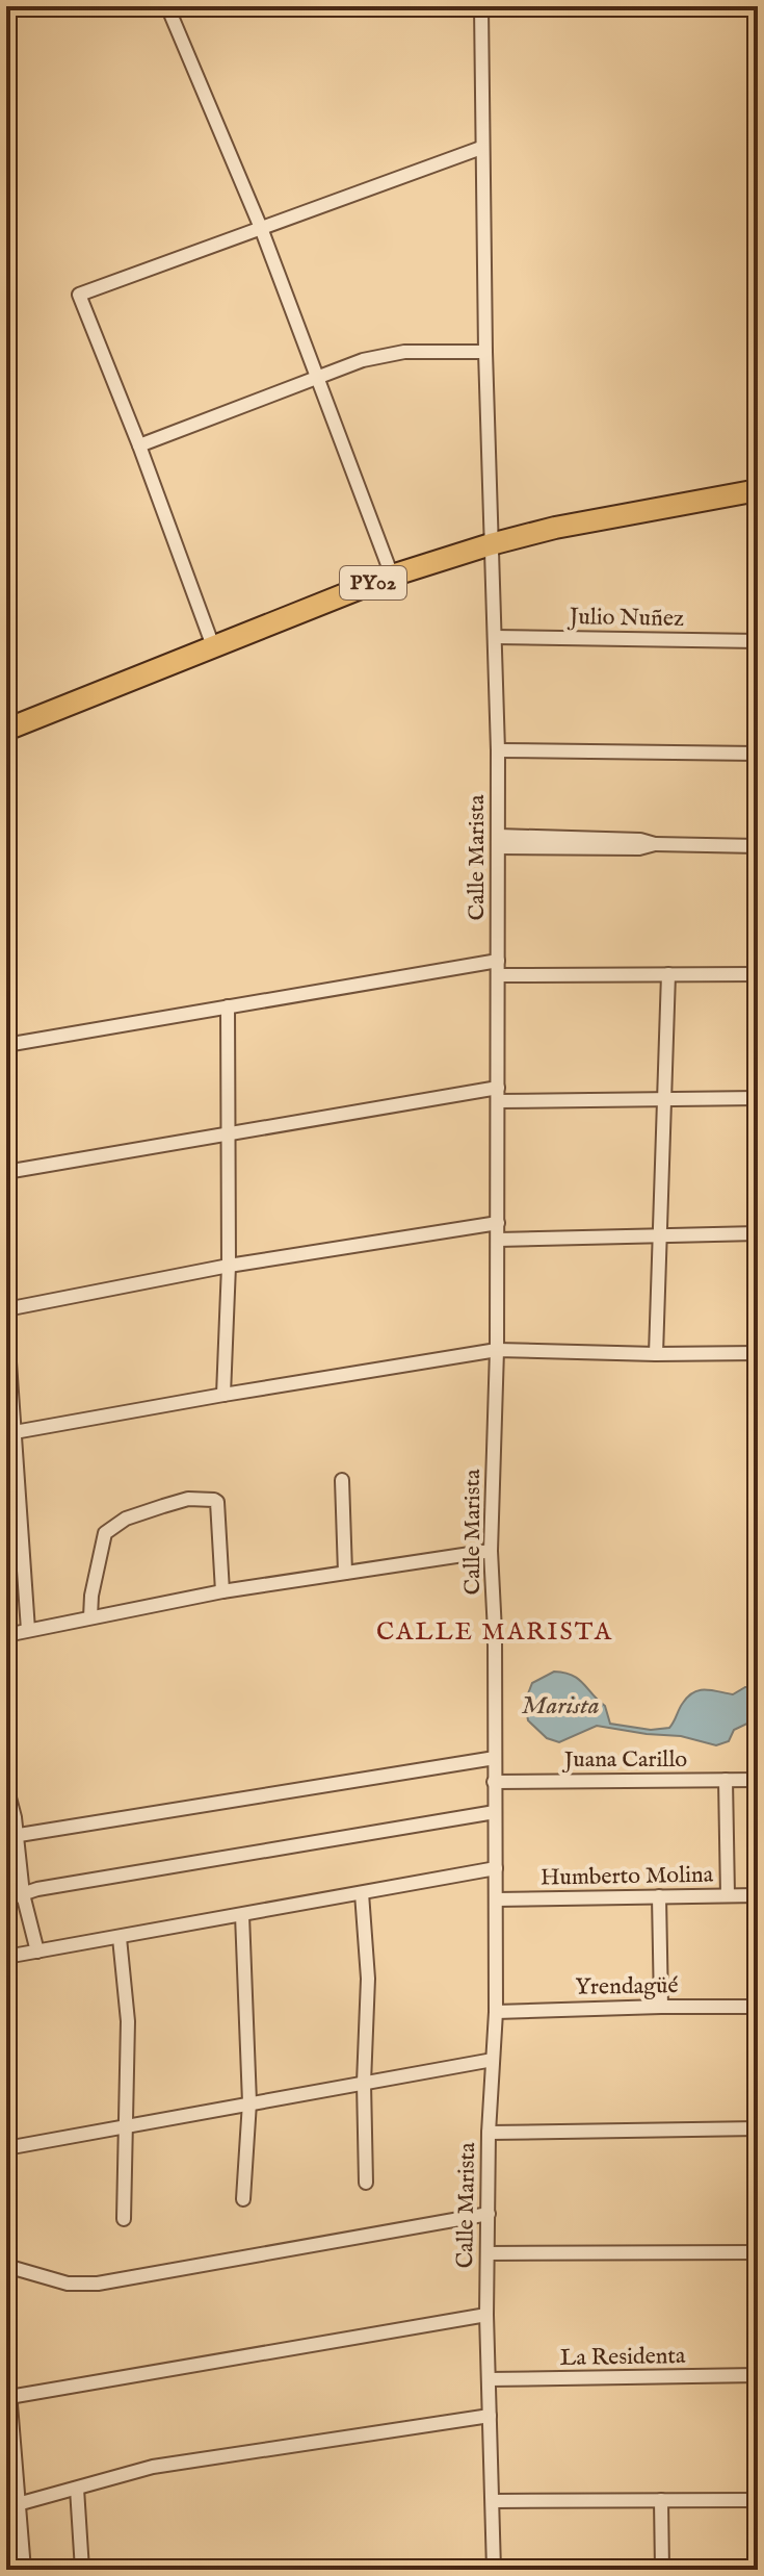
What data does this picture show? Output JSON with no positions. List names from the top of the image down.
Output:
{
  "streets": {
    "main road": ["PY02"],
    "street": [
      "Julio Nuñez",
      "Calle Marista",
      "Juana Carillo",
      "Humberto Molina",
      "Yrendagüé",
      "La Residenta"
    ]
  },
  "crossings": [
    ["PY02", "Calle Marista"],
    ["Julio Nuñez", "Calle Marista"],
    ["Calle Marista", "Juana Carillo"],
    ["Calle Marista", "Humberto Molina"],
    ["Calle Marista", "Yrendagüé"],
    ["Calle Marista", "La Residenta"]
  ],
  "districts": ["CALLE MARISTA"],
  "water": ["Marista"]
}
